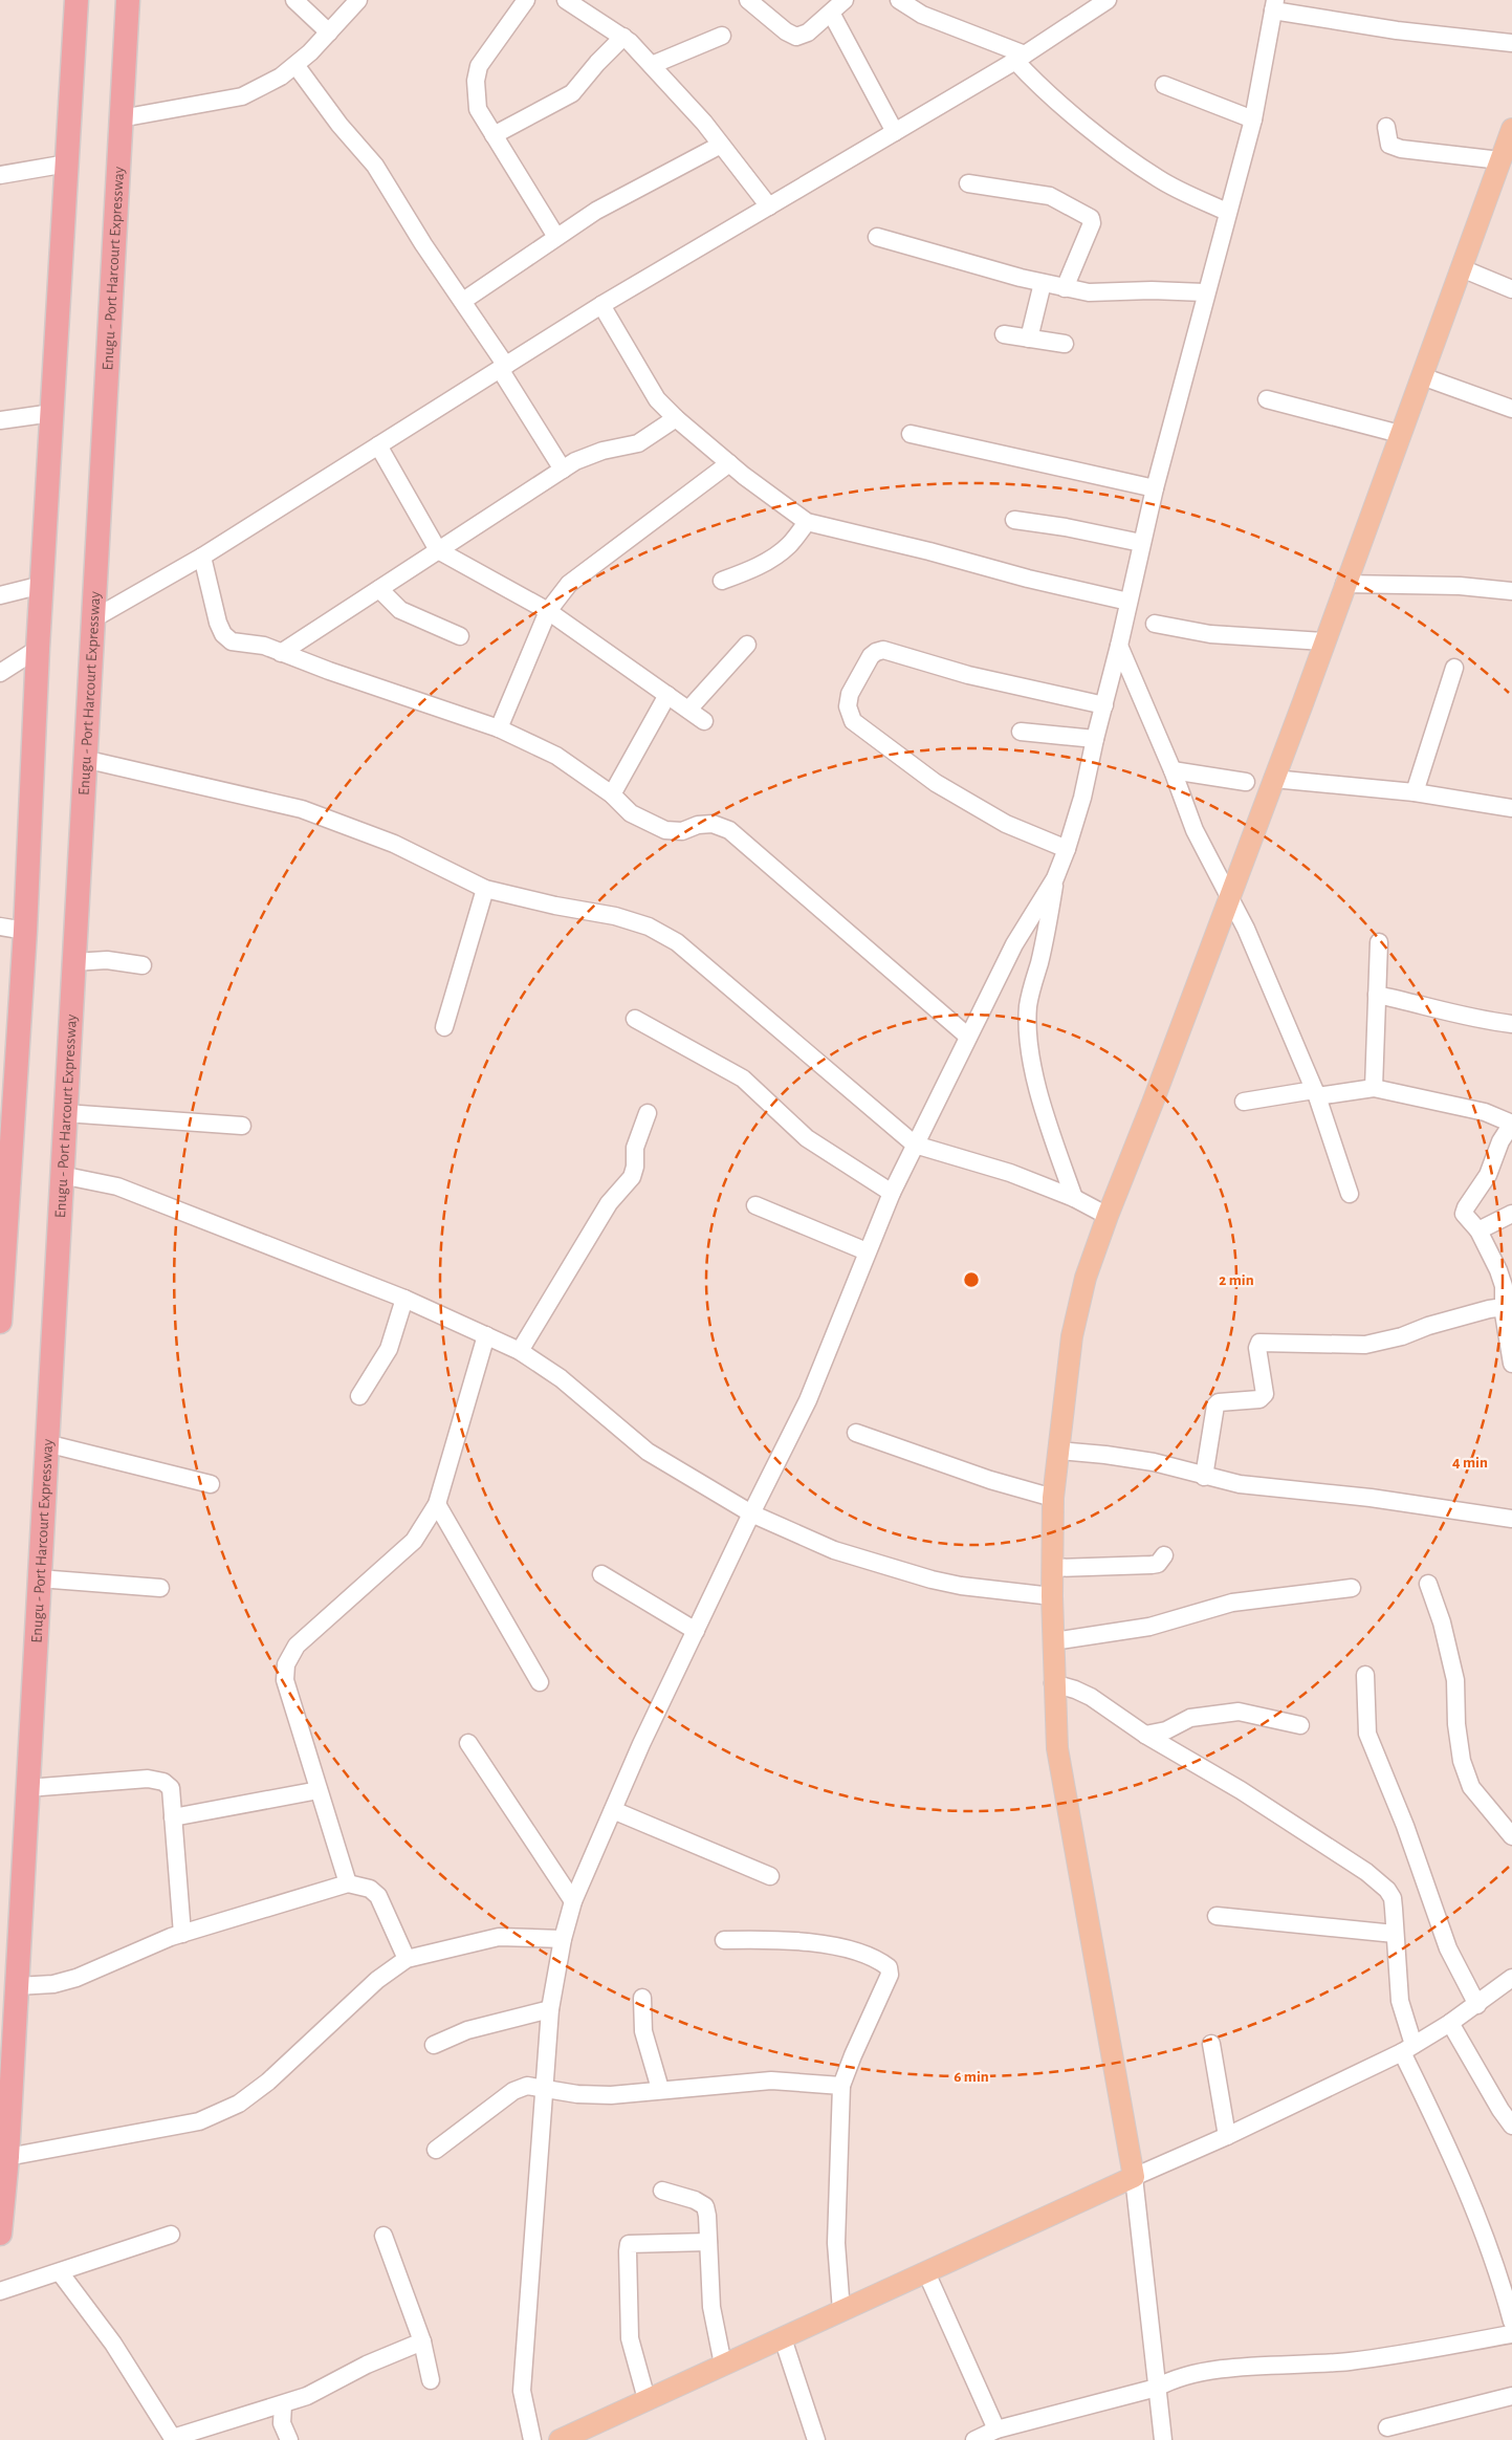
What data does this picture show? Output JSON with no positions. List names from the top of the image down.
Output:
{
  "streets": {
    "highway": ["Enugu - Port Harcourt Expressway"]
  },
  "rings": ["2 min", "4 min", "6 min"]
}
